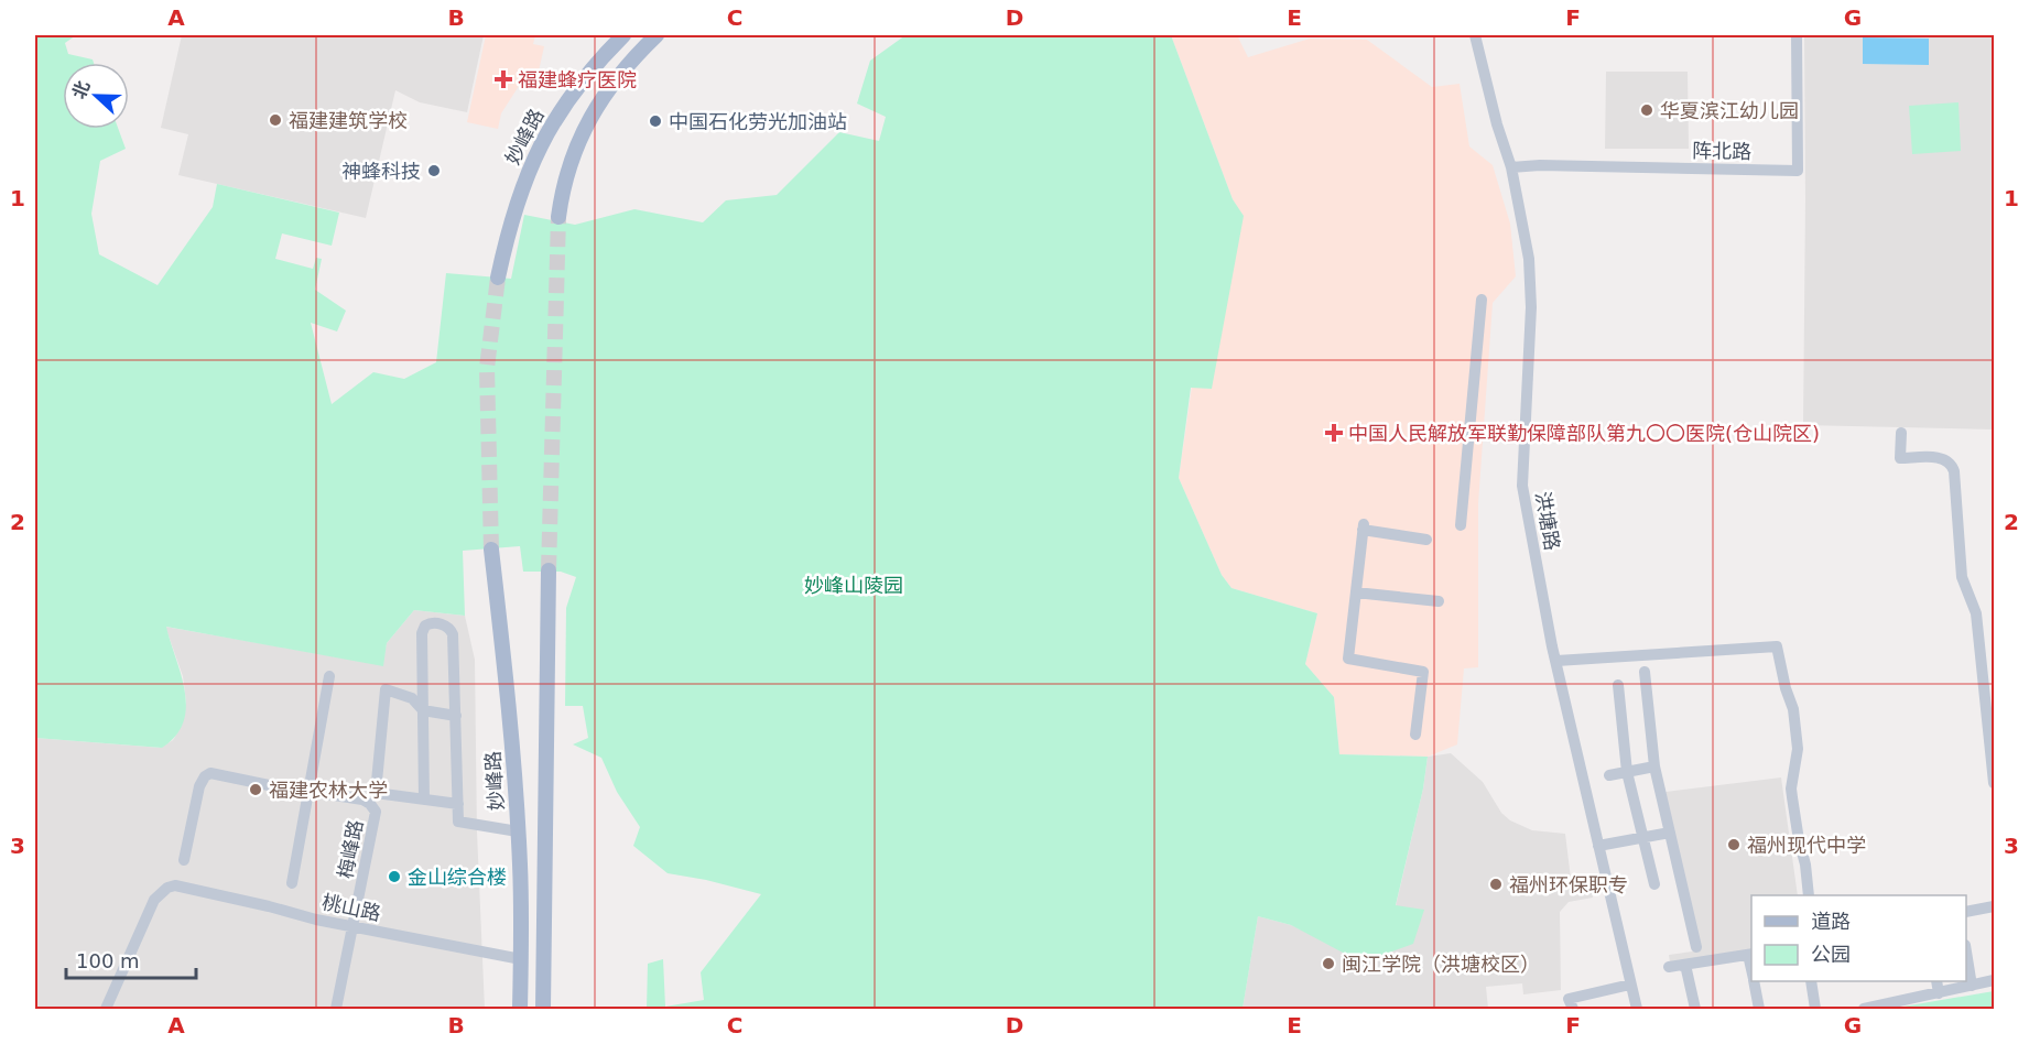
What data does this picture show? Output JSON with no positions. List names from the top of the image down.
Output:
{
  "streets": {
    "main road": ["妙峰路"],
    "street": [
      "阵北路",
      "洪塘路",
      "梅峰路",
      "桃山路"
    ]
  },
  "crossings": [
    ["妙峰路", "桃山路"],
    ["阵北路", "洪塘路"],
    ["梅峰路", "桃山路"]
  ],
  "parks": ["妙峰山陵园"],
  "places": {
    "health": ["福建蜂疗医院", "中国人民解放军联勤保障部队第九〇〇医院(仓山院区)"],
    "other": [
      "华夏滨江幼儿园",
      "福建建筑学校",
      "中国石化劳光加油站",
      "神蜂科技",
      "福建农林大学",
      "福州现代中学",
      "金山综合楼",
      "福州环保职专",
      "闽江学院（洪塘校区）"
    ]
  },
  "legend": ["道路", "公园"],
  "scale_bar": "100 m",
  "north": "left",
  "grid": {
    "columns": [
      "A",
      "B",
      "C",
      "D",
      "E",
      "F",
      "G"
    ],
    "rows": ["1", "2", "3"]
  }
}
